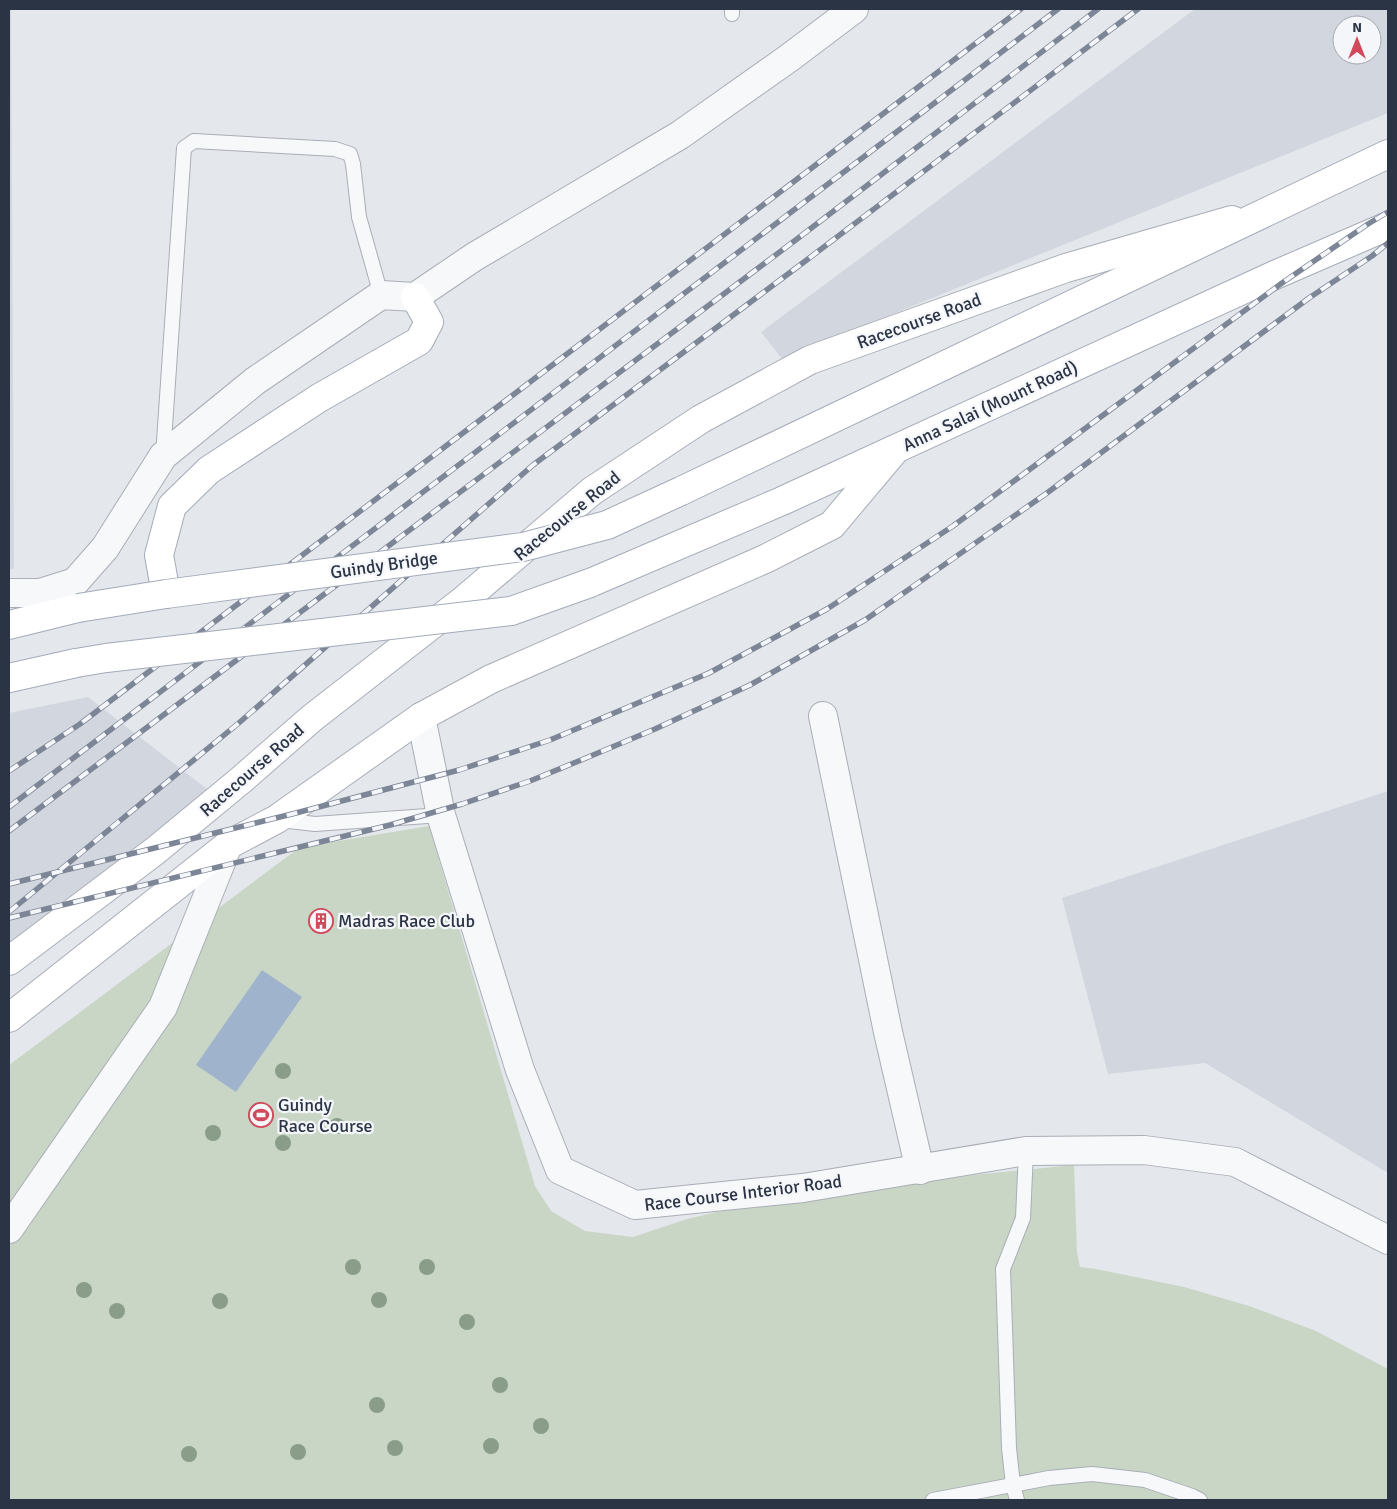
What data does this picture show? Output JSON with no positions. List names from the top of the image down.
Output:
{
  "streets": {
    "main road": ["Racecourse Road", "Anna Salai (Mount Road)", "Guindy Bridge"],
    "street": ["Race Course Interior Road"]
  },
  "crossings": [
    ["Racecourse Road", "Guindy Bridge"]
  ],
  "places": {
    "building": ["Madras Race Club"],
    "sports": ["Guindy Race Course"]
  },
  "north": "top"
}
